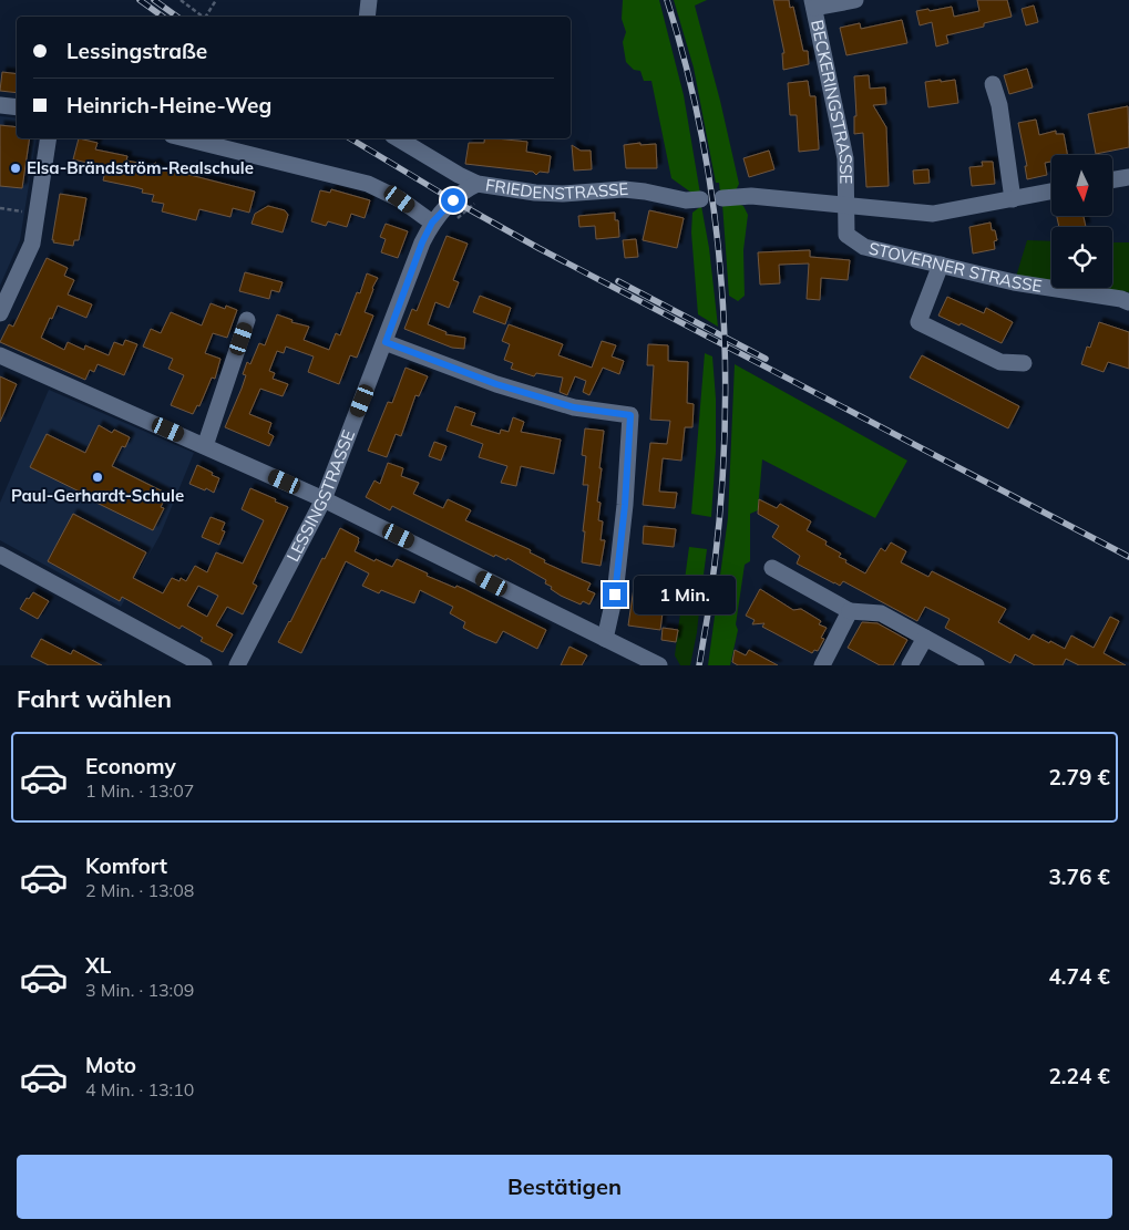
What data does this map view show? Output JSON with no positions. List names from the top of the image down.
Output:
{
  "streets": {
    "street": [
      "BECKERINGSTRASSE",
      "FRIEDENSTRASSE",
      "STOVERNER STRASSE",
      "LESSINGSTRASSE"
    ]
  },
  "crossings": [
    ["BECKERINGSTRASSE", "STOVERNER STRASSE"],
    ["FRIEDENSTRASSE", "LESSINGSTRASSE"]
  ],
  "places": ["Elsa-Brändström-Realschule", "Paul-Gerhardt-Schule"],
  "north": "bottom",
  "page": {
    "banner": ["Lessingstraße", "Heinrich-Heine-Weg"],
    "bubble": "1 Min.",
    "heading": "Fahrt wählen",
    "list": [
      {
        "name": "Economy",
        "note": "1 Min. · 13:07",
        "value": "2.79 €"
      },
      {
        "name": "Komfort",
        "note": "2 Min. · 13:08",
        "value": "3.76 €"
      },
      {
        "name": "XL",
        "note": "3 Min. · 13:09",
        "value": "4.74 €"
      },
      {
        "name": "Moto",
        "note": "4 Min. · 13:10",
        "value": "2.24 €"
      }
    ],
    "buttons": "Bestätigen"
  }
}
